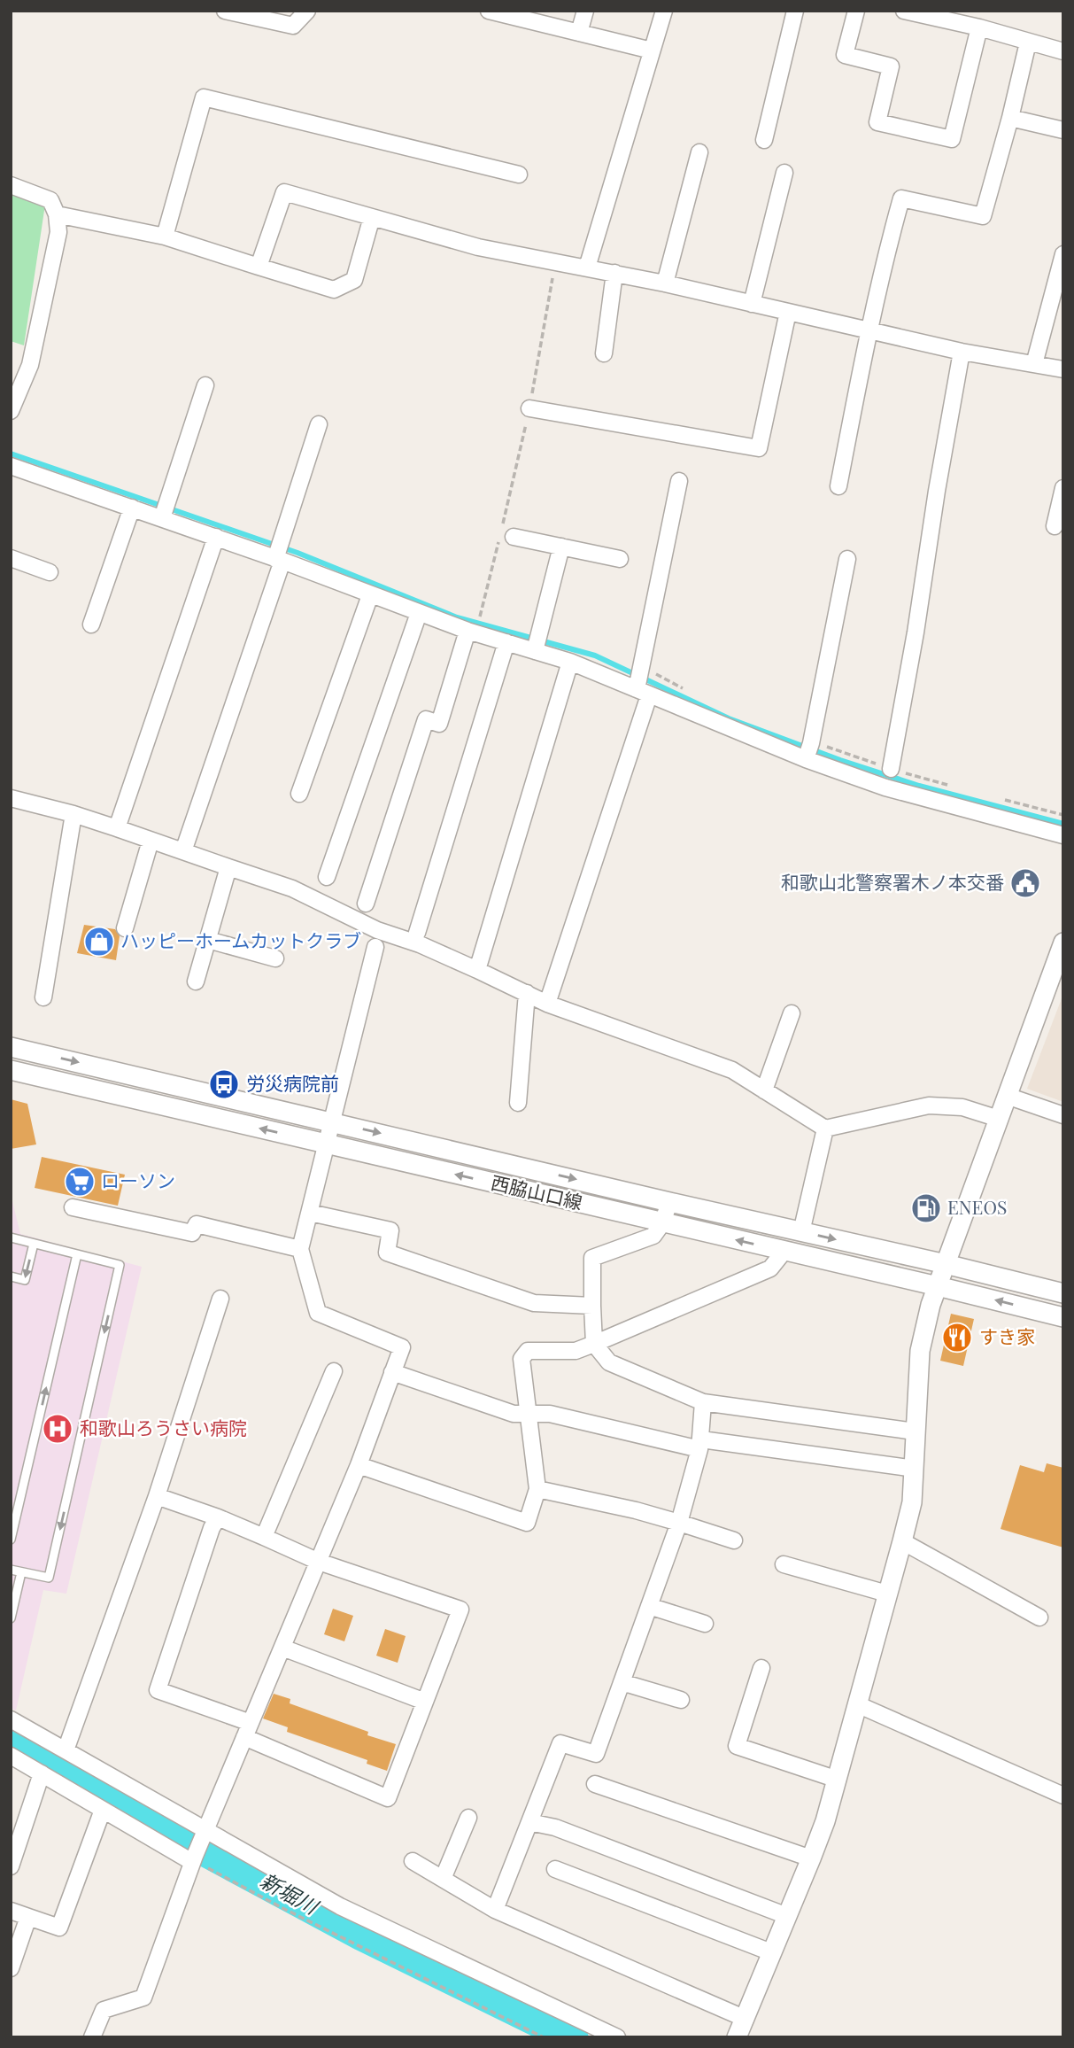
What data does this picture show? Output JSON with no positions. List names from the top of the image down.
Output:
{
  "streets": {
    "street": ["西脇山口線"]
  },
  "water": ["新堀川"],
  "places": {
    "public building": ["和歌山北警察署木ノ本交番"],
    "shop": ["ハッピーホームカットクラブ"],
    "bus stop": ["労災病院前"],
    "supermarket": ["ローソン"],
    "fuel station": ["ENEOS"],
    "restaurant": ["すき家"],
    "hospital": ["和歌山ろうさい病院"]
  }
}
